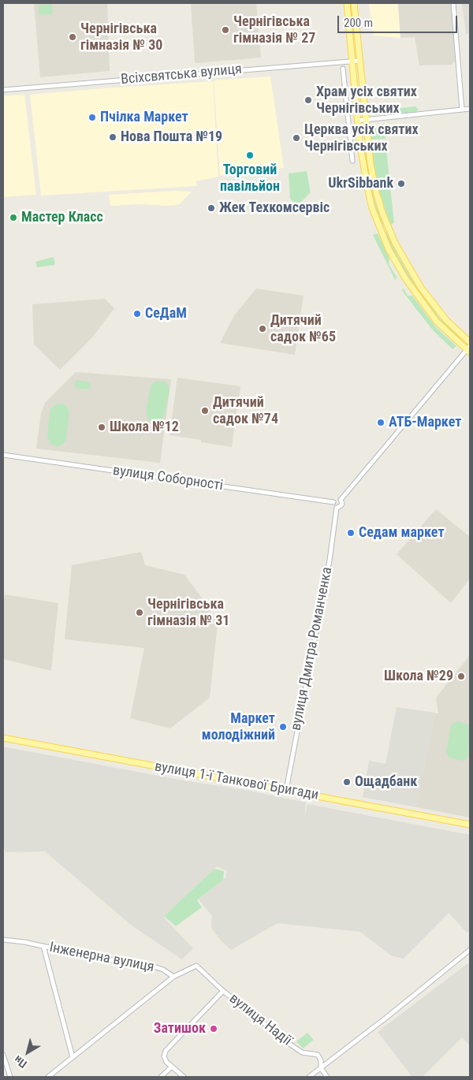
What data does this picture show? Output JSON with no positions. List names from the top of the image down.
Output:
{
  "streets": {
    "main road": ["вулиця 1-ї Танкової Бригади"],
    "street": [
      "Всіхсвятська вулиця",
      "вулиця Соборності",
      "вулиця Дмитра Романченка",
      "Інженерна вулиця",
      "вулиця Надії"
    ]
  },
  "crossings": [
    ["вулиця Соборності", "вулиця Дмитра Романченка"],
    ["вулиця Дмитра Романченка", "вулиця 1-ї Танкової Бригади"],
    ["Інженерна вулиця", "вулиця Надії"]
  ],
  "places": [
    "Чернігівська гімназія № 27",
    "Чернігівська гімназія № 30",
    "Храм усіх святих Чернігівських",
    "Пчілка Маркет",
    "Нова Пошта №19",
    "Церква усіх святих Чернігівських",
    "Торговий павільйон",
    "UkrSibbank",
    "Жек Техкомсервіс",
    "Мастер Класс",
    "СеДаМ",
    "Дитячий садок №65",
    "Дитячий садок №74",
    "АТБ-Маркет",
    "Школа №12",
    "Седам маркет",
    "Чернігівська гімназія № 31",
    "Школа №29",
    "Маркет молодіжний",
    "Ощадбанк",
    "Затишок"
  ],
  "scale_bar": "200 m",
  "north": "bottom left"
}
